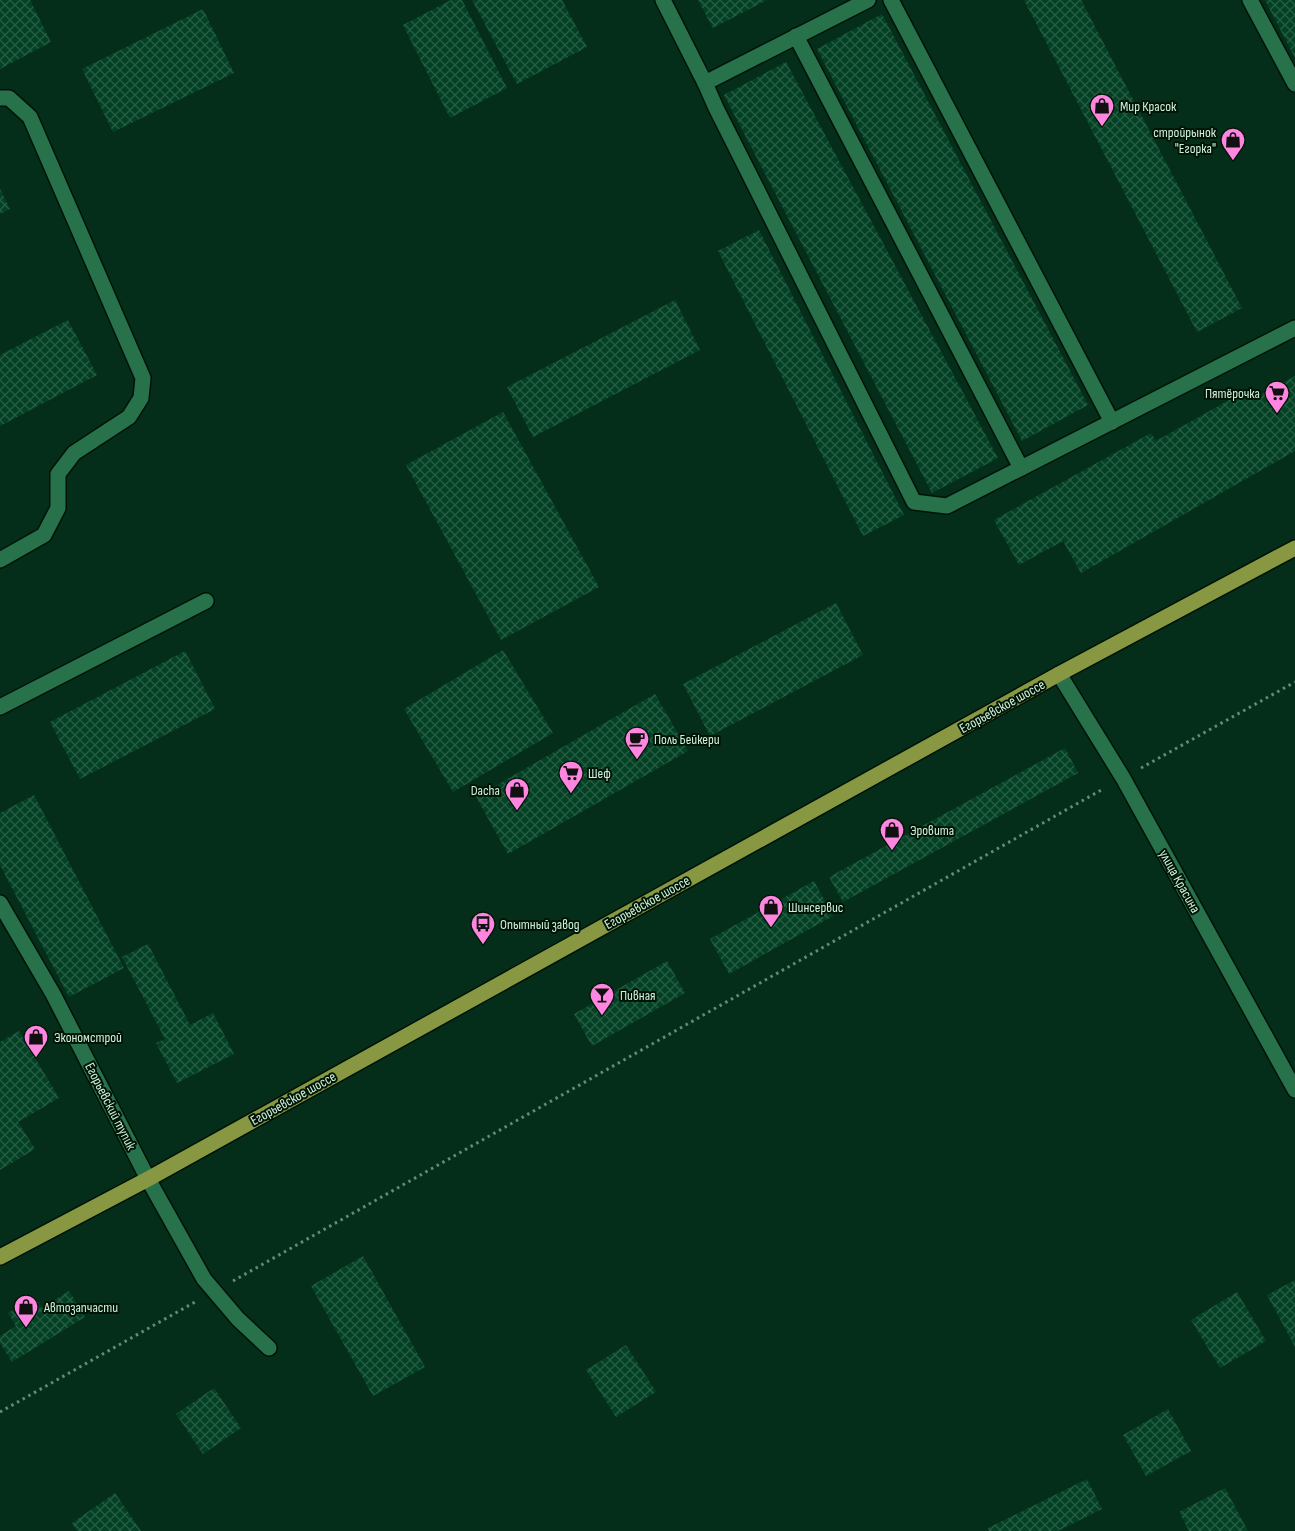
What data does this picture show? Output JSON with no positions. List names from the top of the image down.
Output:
{
  "streets": {
    "main road": ["Егорьевское шоссе"],
    "street": ["улица Красина", "Егорьевский тупик"]
  },
  "crossings": [
    ["Егорьевское шоссе", "улица Красина"],
    ["Егорьевское шоссе", "Егорьевский тупик"]
  ],
  "places": {
    "shop": [
      "Мир Красок",
      "стройрынок \"Егорка\"",
      "Dacha",
      "Эровита",
      "Шинсервис",
      "Экономстрой",
      "Автозапчасти"
    ],
    "supermarket": ["Пятёрочка", "Шеф"],
    "cafe": ["Поль Бейкери"],
    "bus stop": ["Опытный завод"],
    "bar": ["Пивная"]
  }
}
